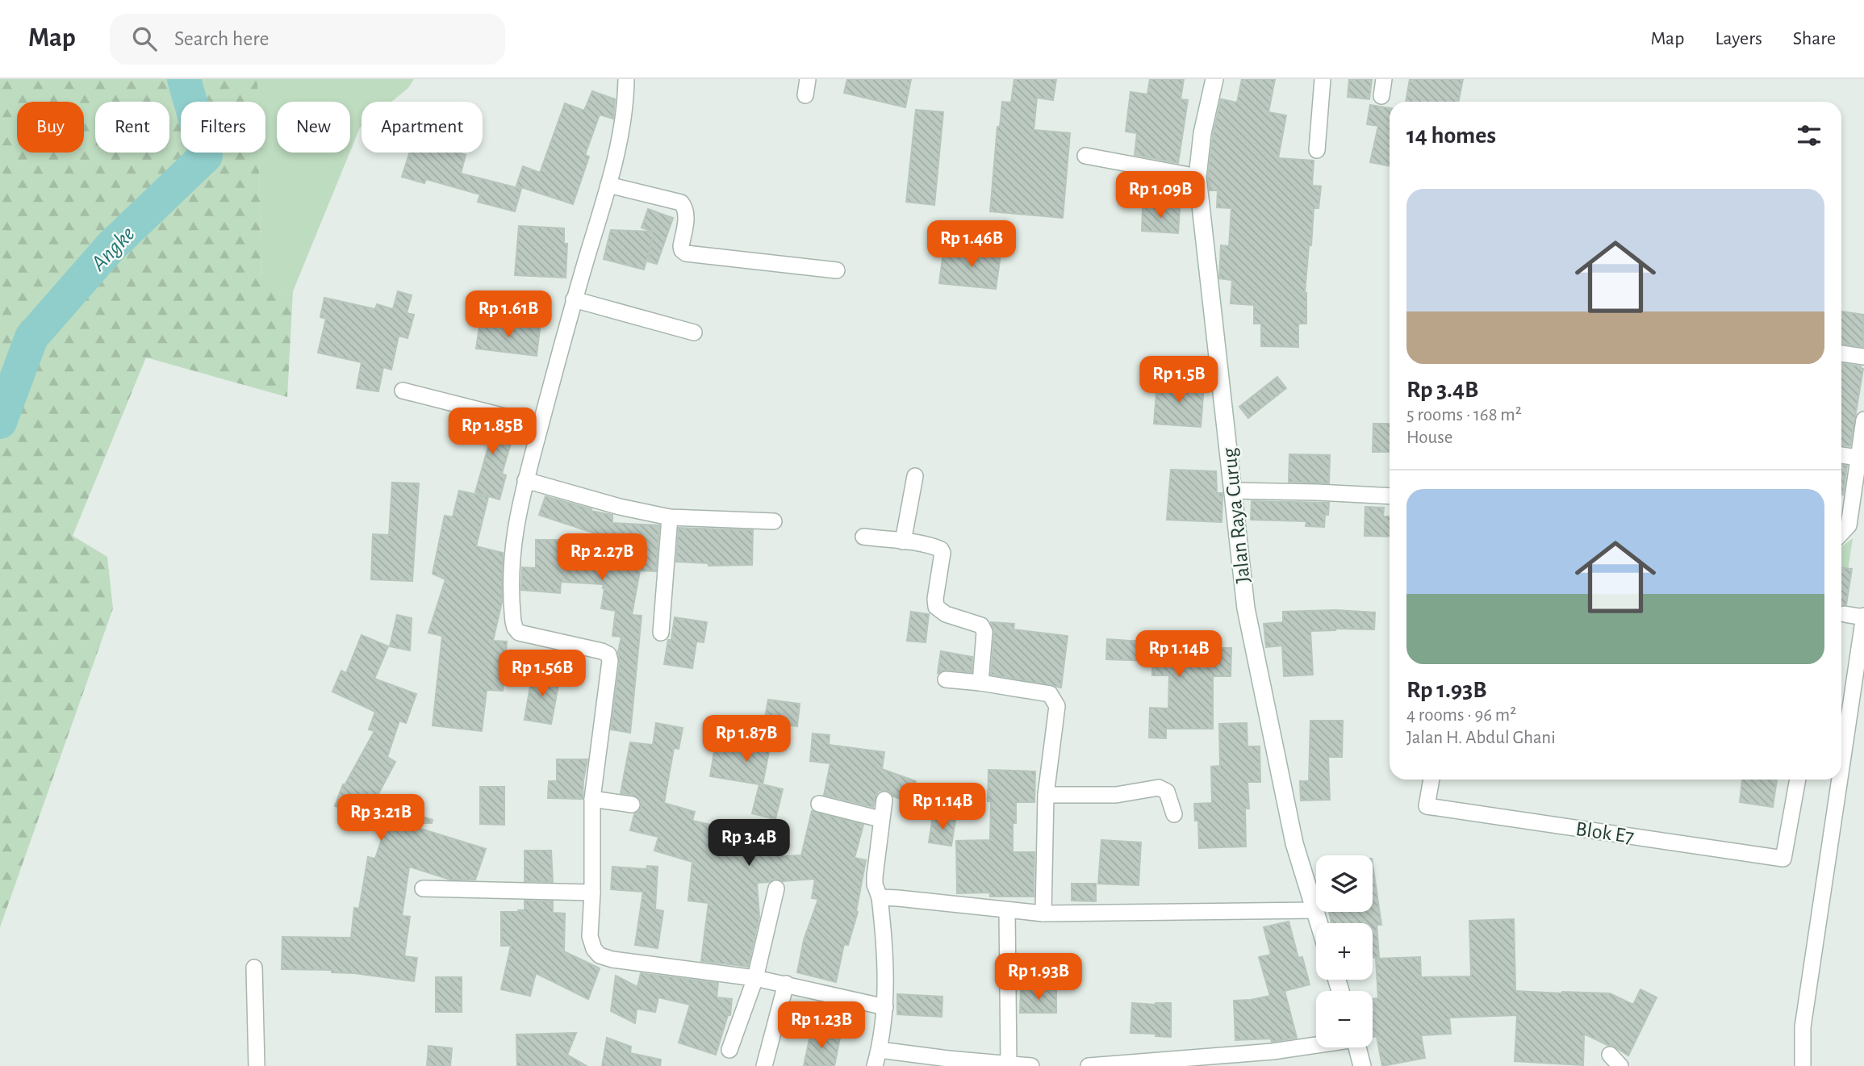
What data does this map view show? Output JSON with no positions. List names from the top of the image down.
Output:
{
  "streets": {
    "main road": ["Jalan Raya Curug"],
    "street": ["Blok E7"]
  },
  "water": ["Angke"],
  "page": {
    "header": "Map",
    "search": "Search here",
    "nav": ["Map", "Layers", "Share"],
    "chip": [
      "Buy",
      "Rent",
      "Filters",
      "New",
      "Apartment"
    ],
    "heading": "14 homes",
    "list": [
      {
        "name": "Rp 3.4B",
        "note": "5 rooms · 168 m² · House"
      },
      {
        "name": "Rp 1.93B",
        "note": "4 rooms · 96 m² · Jalan H. Abdul Ghani"
      }
    ],
    "price": [
      "Rp 1.09B",
      "Rp 1.46B",
      "Rp 1.61B",
      "Rp 1.5B",
      "Rp 1.85B",
      "Rp 2.27B",
      "Rp 1.14B",
      "Rp 1.56B",
      "Rp 1.87B",
      "Rp 1.14B",
      "Rp 3.21B",
      "Rp 3.4B",
      "Rp 1.93B",
      "Rp 1.23B"
    ],
    "map_buttons": ["+", "−"]
  }
}
